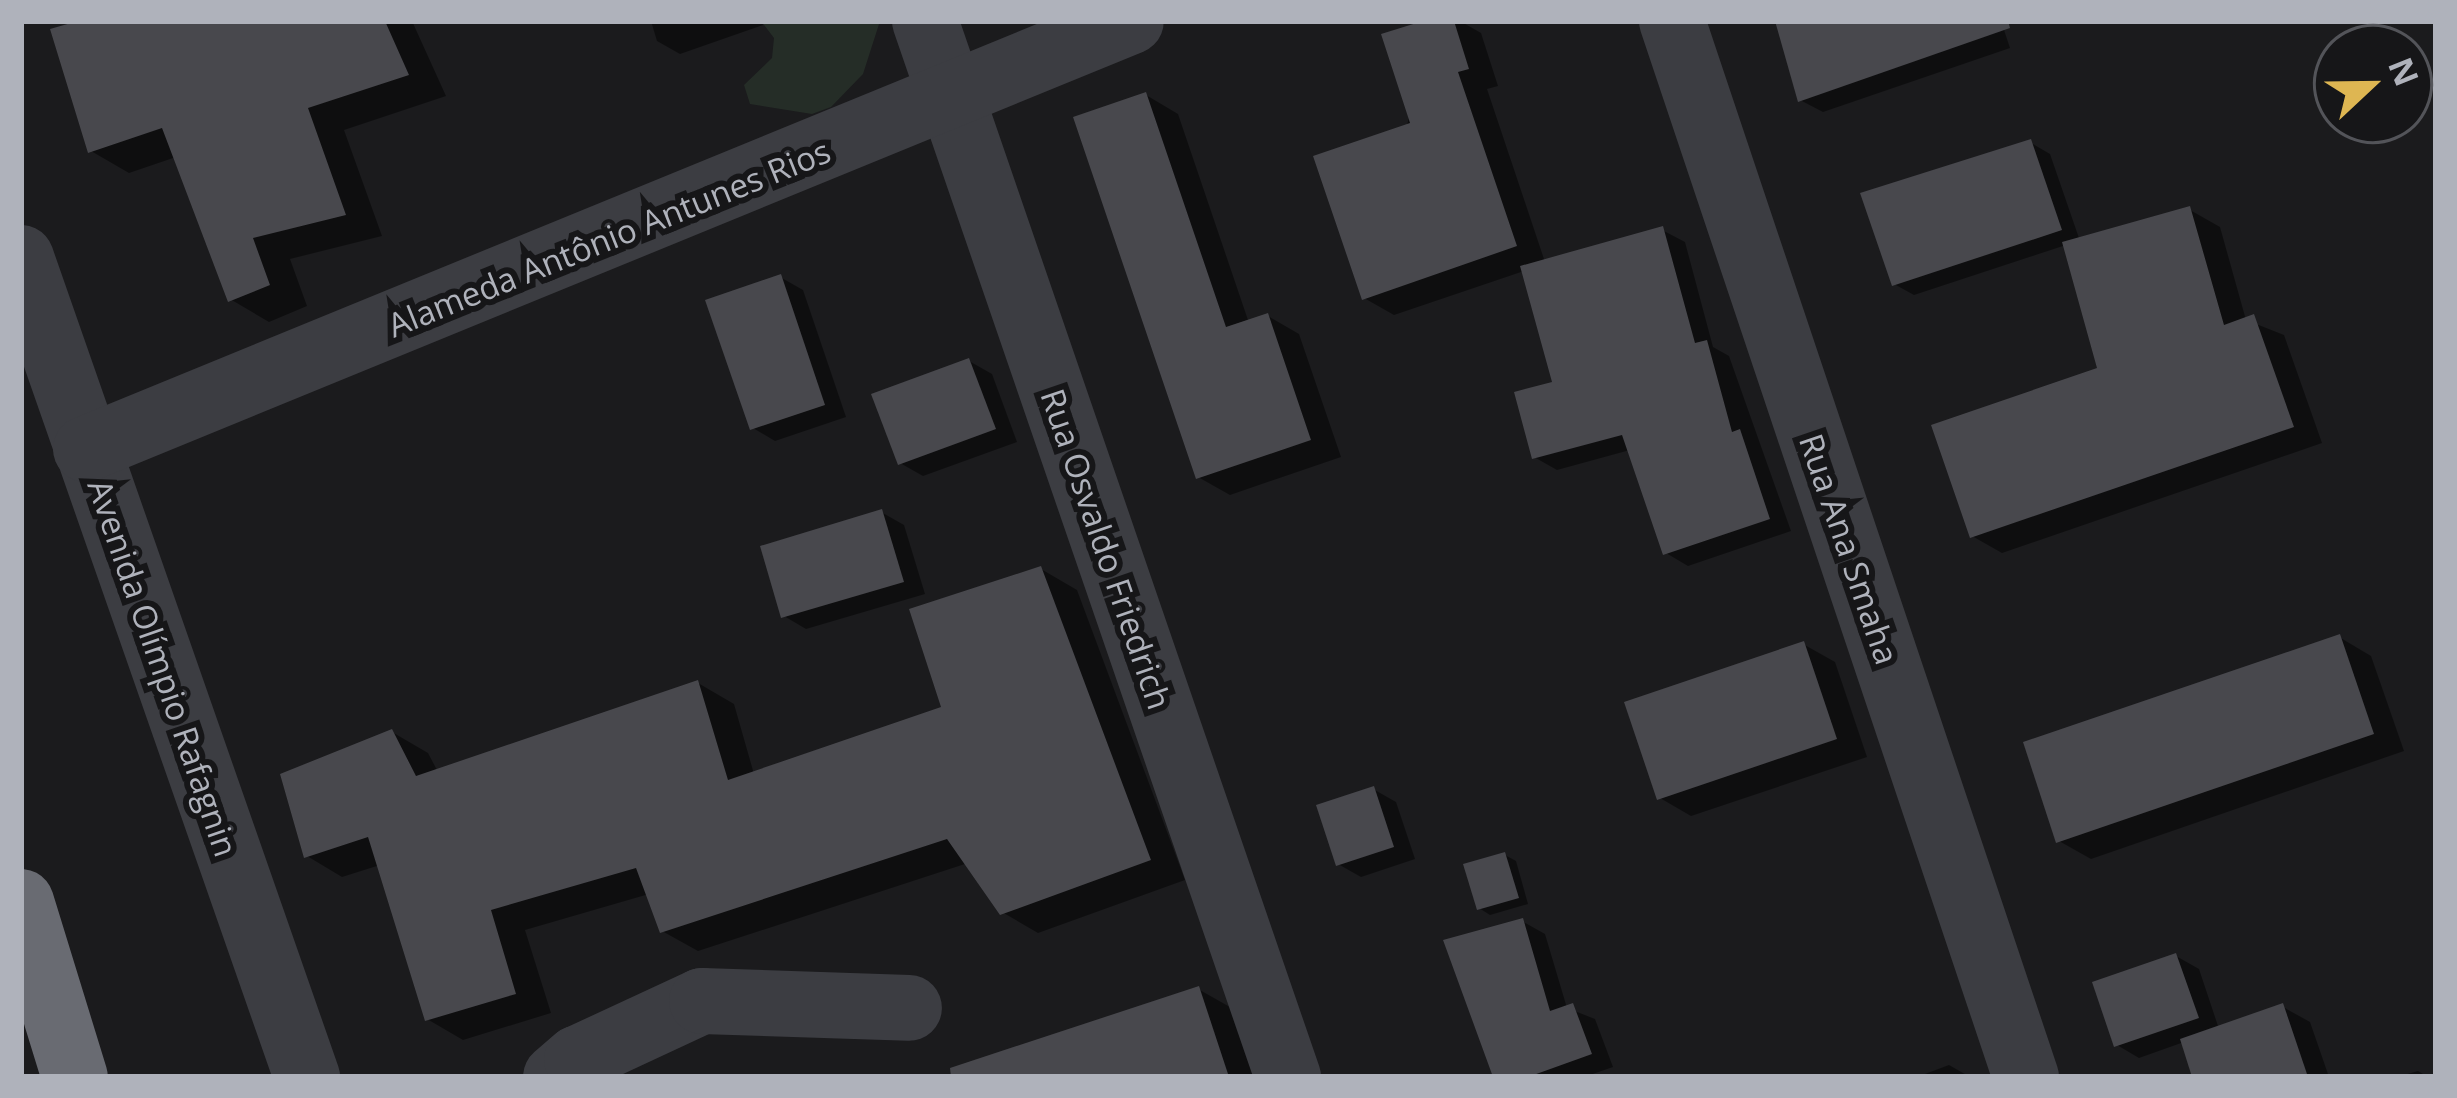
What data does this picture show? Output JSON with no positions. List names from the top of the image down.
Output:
{
  "streets": {
    "street": [
      "Alameda Antônio Antunes Rios",
      "Rua Osvaldo Friedrich",
      "Rua Ana Smaha",
      "Avenida Olímpio Rafagnin"
    ]
  },
  "crossings": [
    ["Alameda Antônio Antunes Rios", "Rua Osvaldo Friedrich"],
    ["Alameda Antônio Antunes Rios", "Avenida Olímpio Rafagnin"]
  ],
  "north": "right"
}
